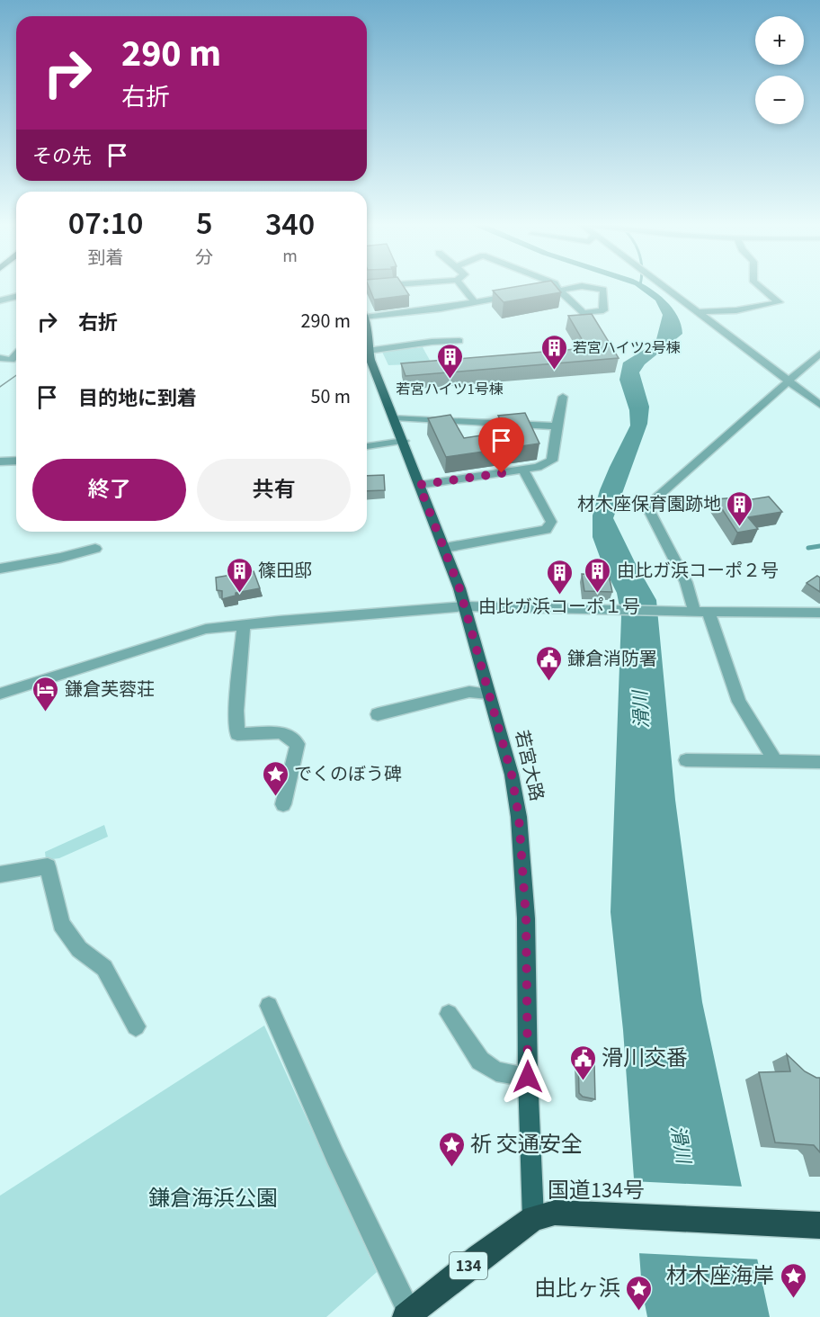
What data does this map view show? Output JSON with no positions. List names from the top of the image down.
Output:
{
  "streets": {
    "highway": ["国道134号", "134"],
    "main road": ["若宮大路"]
  },
  "crossings": [
    ["若宮大路", "国道134号"]
  ],
  "water": ["滑川"],
  "parks": ["鎌倉海浜公園"],
  "places": {
    "building": [
      "若宮ハイツ2号棟",
      "若宮ハイツ1号棟",
      "材木座保育園跡地",
      "篠田邸",
      "由比ガ浜コーポ２号",
      "由比ガ浜コーポ１号"
    ],
    "public building": ["鎌倉消防署", "滑川交番"],
    "hotel": ["鎌倉芙蓉荘"],
    "place": [
      "でくのぼう碑",
      "祈 交通安全",
      "材木座海岸",
      "由比ヶ浜"
    ]
  },
  "page": {
    "map_buttons": ["+", "−"],
    "turn": ["290 m", "右折"],
    "then": "その先",
    "eta": [
      "07:10",
      "到着",
      "5",
      "分",
      "340",
      "m"
    ],
    "list": [
      {
        "name": "右折",
        "value": "290 m"
      },
      {
        "name": "目的地に到着",
        "value": "50 m"
      }
    ],
    "buttons": ["終了", "共有"]
  }
}
